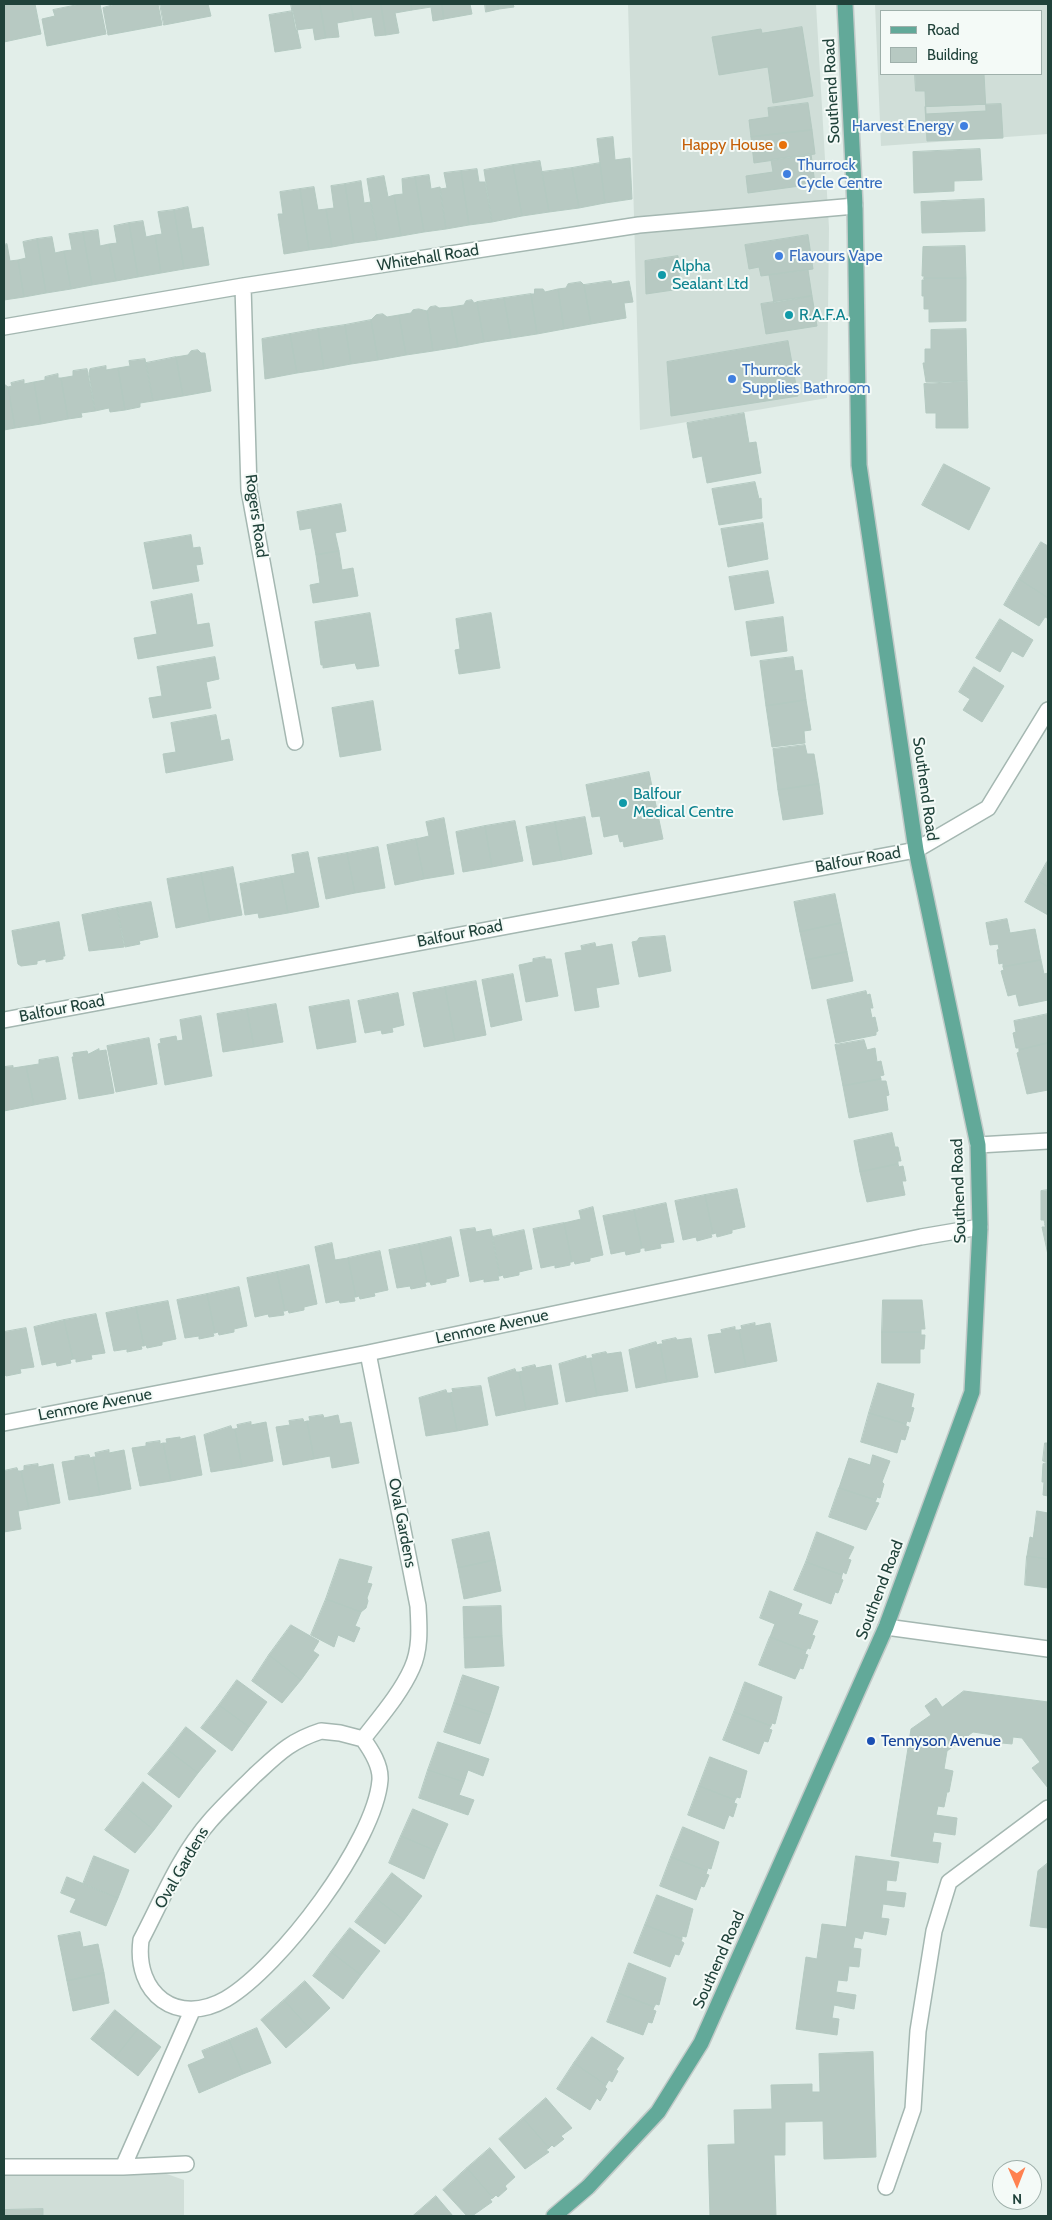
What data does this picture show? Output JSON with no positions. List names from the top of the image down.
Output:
{
  "streets": {
    "main road": ["Southend Road"],
    "street": [
      "Whitehall Road",
      "Rogers Road",
      "Balfour Road",
      "Lenmore Avenue",
      "Oval Gardens"
    ]
  },
  "crossings": [
    ["Southend Road", "Whitehall Road"],
    ["Southend Road", "Balfour Road"],
    ["Southend Road", "Lenmore Avenue"],
    ["Whitehall Road", "Rogers Road"],
    ["Lenmore Avenue", "Oval Gardens"]
  ],
  "places": [
    "Harvest Energy",
    "Happy House",
    "Thurrock Cycle Centre",
    "Flavours Vape",
    "Alpha Sealant Ltd",
    "R.A.F.A.",
    "Thurrock Supplies Bathroom",
    "Balfour Medical Centre",
    "Tennyson Avenue"
  ],
  "legend": ["Road", "Building"],
  "north": "bottom"
}
